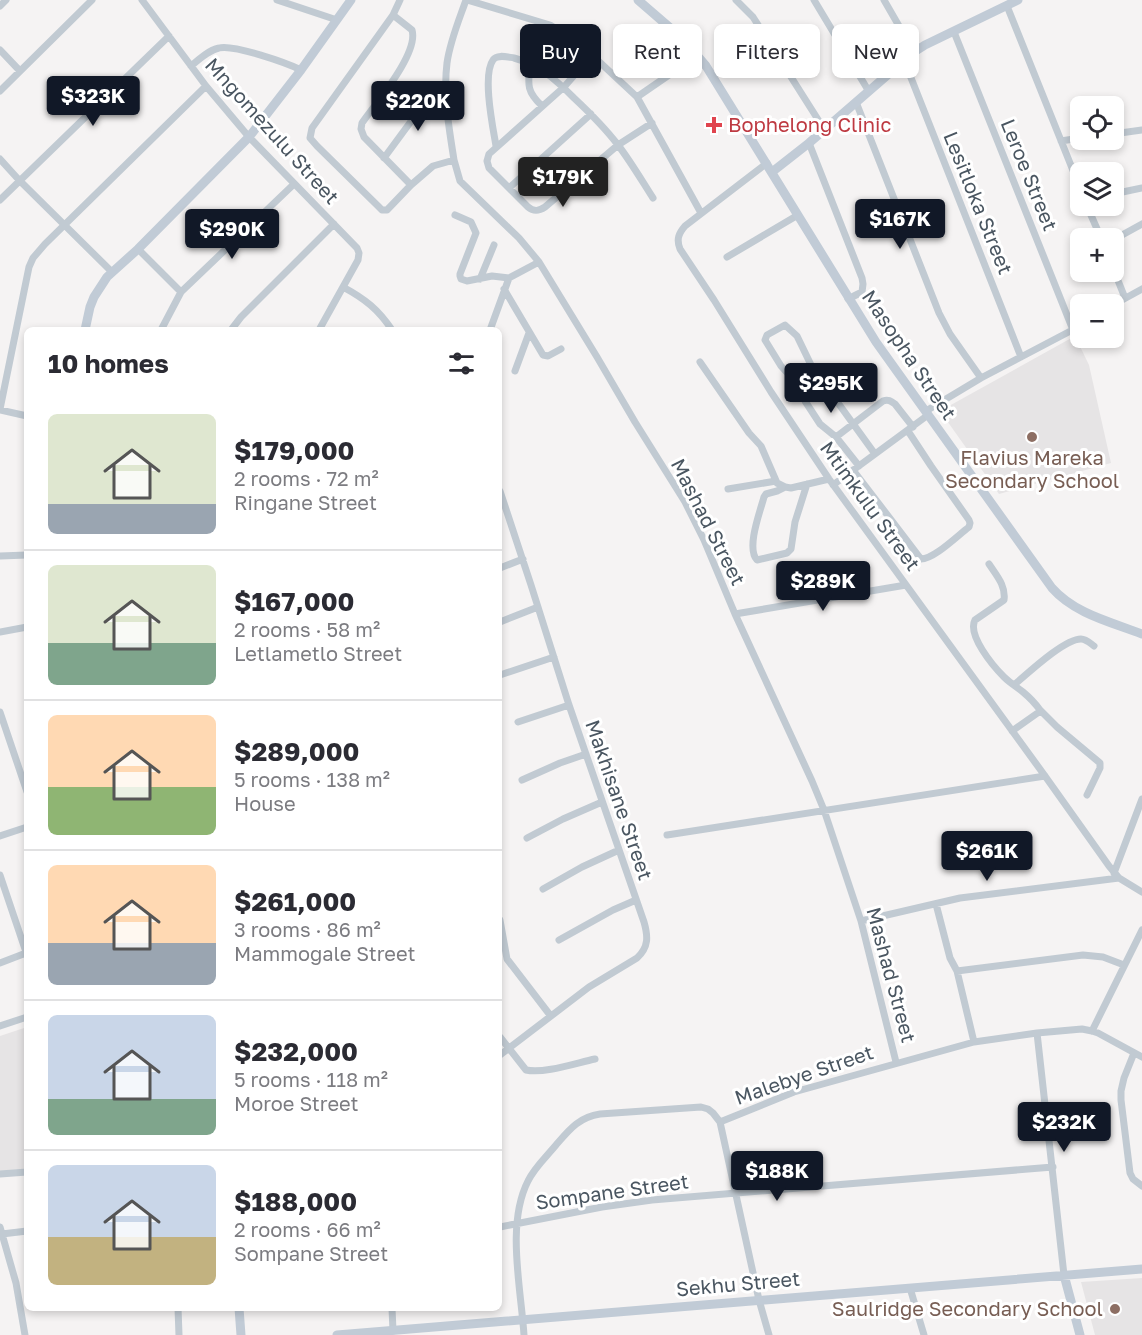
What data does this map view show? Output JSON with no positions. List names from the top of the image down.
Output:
{
  "streets": {
    "street": [
      "Mngomezulu Street",
      "Leroe Street",
      "Lesitloka Street",
      "Masopha Street",
      "Mtimkulu Street",
      "Mashad Street",
      "Makhisane Street",
      "Malebye Street",
      "Sompane Street",
      "Sekhu Street"
    ]
  },
  "crossings": [
    ["Masopha Street", "Mtimkulu Street"],
    ["Mashad Street", "Malebye Street"]
  ],
  "places": {
    "health": ["Bophelong Clinic"],
    "other": ["Flavius Mareka Secondary School", "Saulridge Secondary School"]
  },
  "page": {
    "chip": [
      "Buy",
      "Rent",
      "Filters",
      "New"
    ],
    "price": [
      "$323K",
      "$220K",
      "$179K",
      "$167K",
      "$290K",
      "$295K",
      "$289K",
      "$261K",
      "$232K",
      "$188K"
    ],
    "map_buttons": ["+", "−"],
    "heading": "10 homes",
    "list": [
      {
        "name": "$179,000",
        "note": "2 rooms · 72 m² · Ringane Street"
      },
      {
        "name": "$167,000",
        "note": "2 rooms · 58 m² · Letlametlo Street"
      },
      {
        "name": "$289,000",
        "note": "5 rooms · 138 m² · House"
      },
      {
        "name": "$261,000",
        "note": "3 rooms · 86 m² · Mammogale Street"
      },
      {
        "name": "$232,000",
        "note": "5 rooms · 118 m² · Moroe Street"
      },
      {
        "name": "$188,000",
        "note": "2 rooms · 66 m² · Sompane Street"
      }
    ]
  }
}
